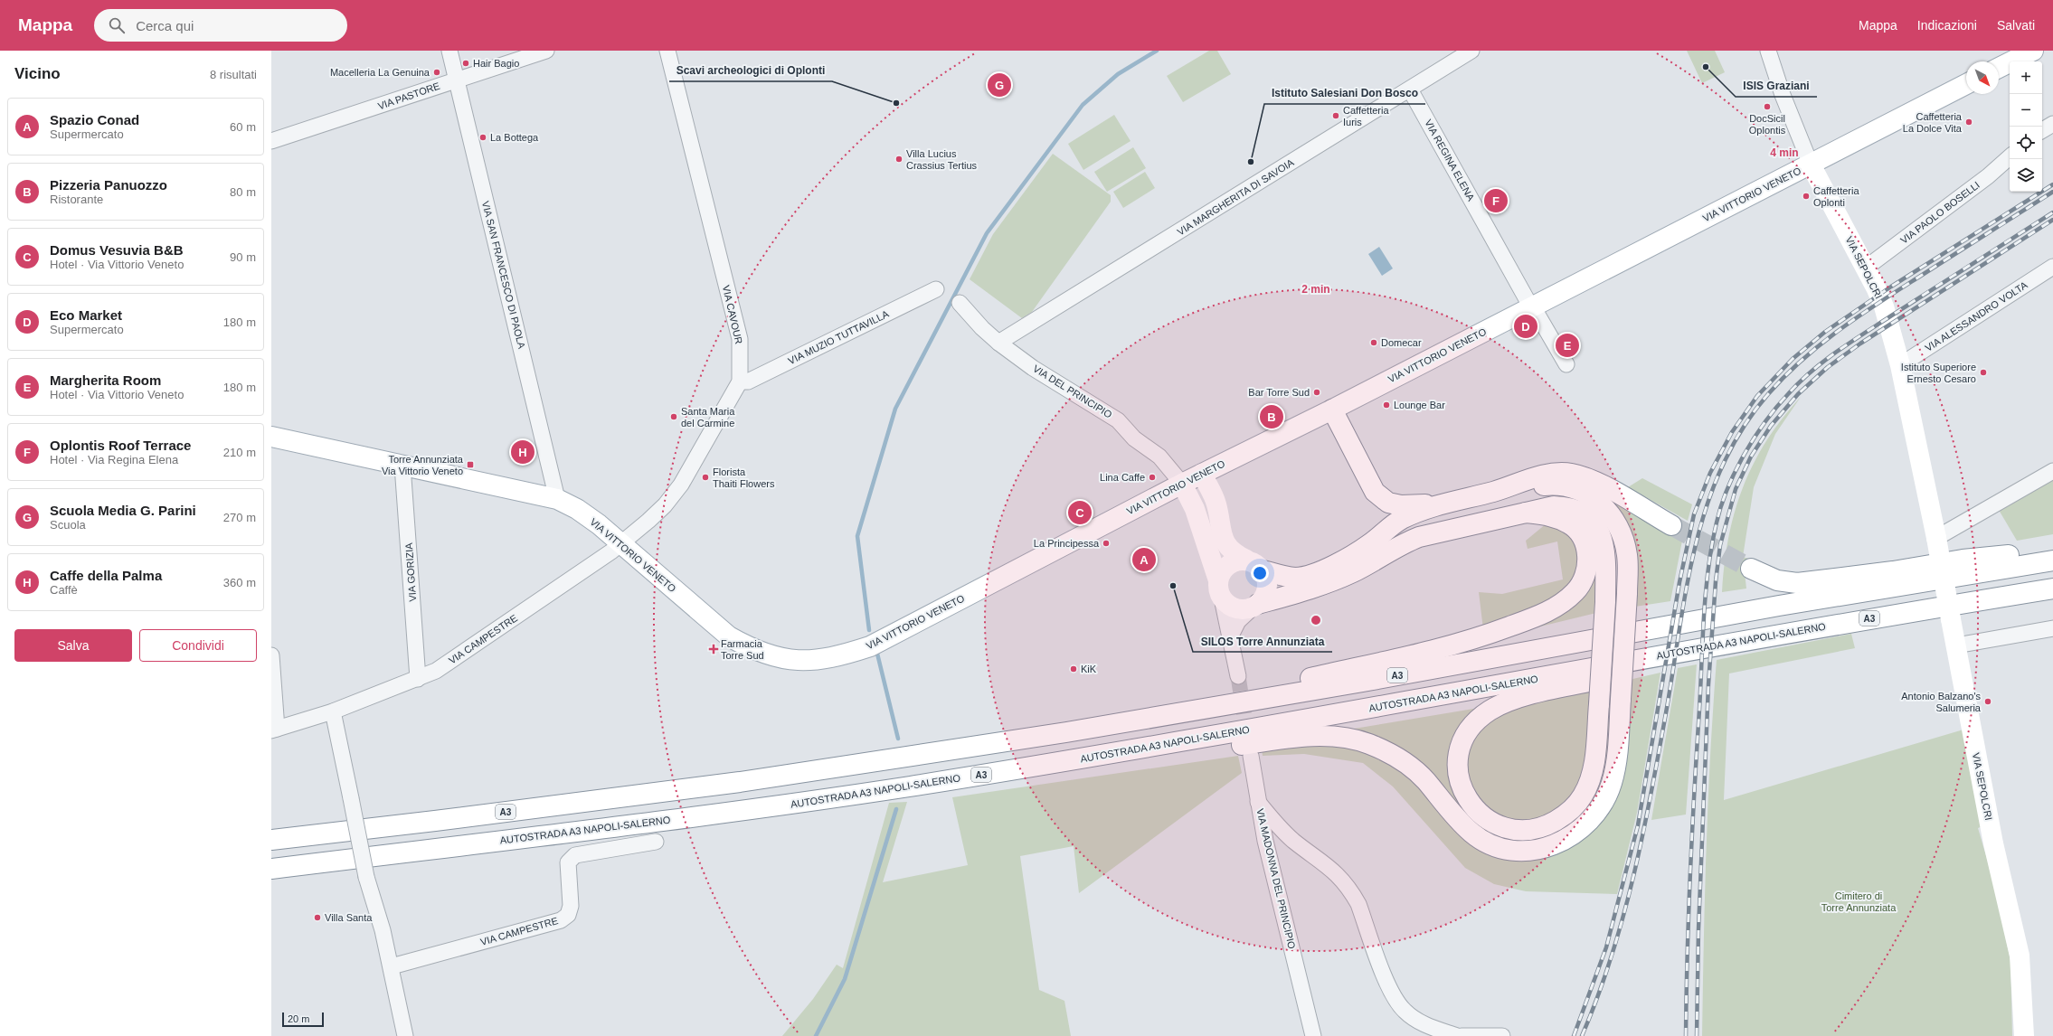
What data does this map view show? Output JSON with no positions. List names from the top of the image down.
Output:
{
  "streets": {
    "main road": [
      "VIA VITTORIO VENETO",
      "VIA SEPOLCRI",
      "A3",
      "AUTOSTRADA A3 NAPOLI-SALERNO"
    ],
    "street": [
      "VIA PASTORE",
      "VIA REGINA ELENA",
      "VIA MARGHERITA DI SAVOIA",
      "VIA PAOLO BOSELLI",
      "VIA SAN FRANCESCO DI PAOLA",
      "VIA CAVOUR",
      "VIA ALESSANDRO VOLTA",
      "VIA MUZIO TUTTAVILLA",
      "VIA DEL PRINCIPIO",
      "VIA GORIZIA",
      "VIA CAMPESTRE",
      "VIA MADONNA DEL PRINCIPIO"
    ]
  },
  "crossings": [
    ["VIA PASTORE", "VIA SAN FRANCESCO DI PAOLA"],
    ["VIA REGINA ELENA", "VIA VITTORIO VENETO"],
    ["VIA REGINA ELENA", "VIA MARGHERITA DI SAVOIA"],
    ["VIA VITTORIO VENETO", "VIA SEPOLCRI"],
    ["VIA VITTORIO VENETO", "VIA SAN FRANCESCO DI PAOLA"],
    ["VIA VITTORIO VENETO", "VIA CAVOUR"],
    ["VIA VITTORIO VENETO", "VIA DEL PRINCIPIO"],
    ["VIA VITTORIO VENETO", "VIA GORIZIA"],
    ["VIA VITTORIO VENETO", "VIA CAMPESTRE"],
    ["VIA MARGHERITA DI SAVOIA", "VIA DEL PRINCIPIO"],
    ["VIA PAOLO BOSELLI", "VIA SEPOLCRI"],
    ["VIA SEPOLCRI", "VIA ALESSANDRO VOLTA"],
    ["VIA CAVOUR", "VIA MUZIO TUTTAVILLA"],
    ["VIA CAVOUR", "VIA CAMPESTRE"],
    ["VIA GORIZIA", "VIA CAMPESTRE"]
  ],
  "parks": ["Cimitero di Torre Annunziata"],
  "places": {
    "other": [
      "Hair Bagio",
      "ISIS Graziani",
      "Macelleria La Genuina",
      "Scavi archeologici di Oplonti",
      "DocSicil Oplontis",
      "Caffetteria Iuris",
      "Caffetteria La Dolce Vita",
      "La Bottega",
      "Villa Lucius Crassius Tertius",
      "Istituto Salesiani Don Bosco",
      "Caffetteria Oplonti",
      "Domecar",
      "Istituto Superiore Ernesto Cesaro",
      "Bar Torre Sud",
      "Lounge Bar",
      "Santa Maria del Carmine",
      "Florista Thaiti Flowers",
      "Lina Caffe",
      "La Principessa",
      "SILOS Torre Annunziata",
      "KiK",
      "Antonio Balzano's Salumeria",
      "Villa Santa"
    ],
    "transit": ["Torre Annunziata Via Vittorio Veneto"],
    "health": ["Farmacia Torre Sud"]
  },
  "scale_bar": "20 m",
  "north": "bottom right",
  "page": {
    "header": "Mappa",
    "search": "Cerca qui",
    "nav": ["Mappa", "Indicazioni", "Salvati"],
    "heading": ["Vicino", "8 risultati"],
    "map_buttons": ["+", "−"],
    "pins": [
      "G",
      "F",
      "D",
      "E",
      "B",
      "H",
      "C",
      "A"
    ],
    "list": [
      {
        "mark": "A",
        "name": "Spazio Conad",
        "note": "Supermercato",
        "value": "60 m"
      },
      {
        "mark": "B",
        "name": "Pizzeria Panuozzo",
        "note": "Ristorante",
        "value": "80 m"
      },
      {
        "mark": "C",
        "name": "Domus Vesuvia B&B",
        "note": "Hotel · Via Vittorio Veneto",
        "value": "90 m"
      },
      {
        "mark": "D",
        "name": "Eco Market",
        "note": "Supermercato",
        "value": "180 m"
      },
      {
        "mark": "E",
        "name": "Margherita Room",
        "note": "Hotel · Via Vittorio Veneto",
        "value": "180 m"
      },
      {
        "mark": "F",
        "name": "Oplontis Roof Terrace",
        "note": "Hotel · Via Regina Elena",
        "value": "210 m"
      },
      {
        "mark": "G",
        "name": "Scuola Media G. Parini",
        "note": "Scuola",
        "value": "270 m"
      },
      {
        "mark": "H",
        "name": "Caffe della Palma",
        "note": "Caffè",
        "value": "360 m"
      }
    ],
    "buttons": ["Salva", "Condividi"],
    "scale": "20 m"
  },
  "rings": ["4 min", "2 min"]
}
